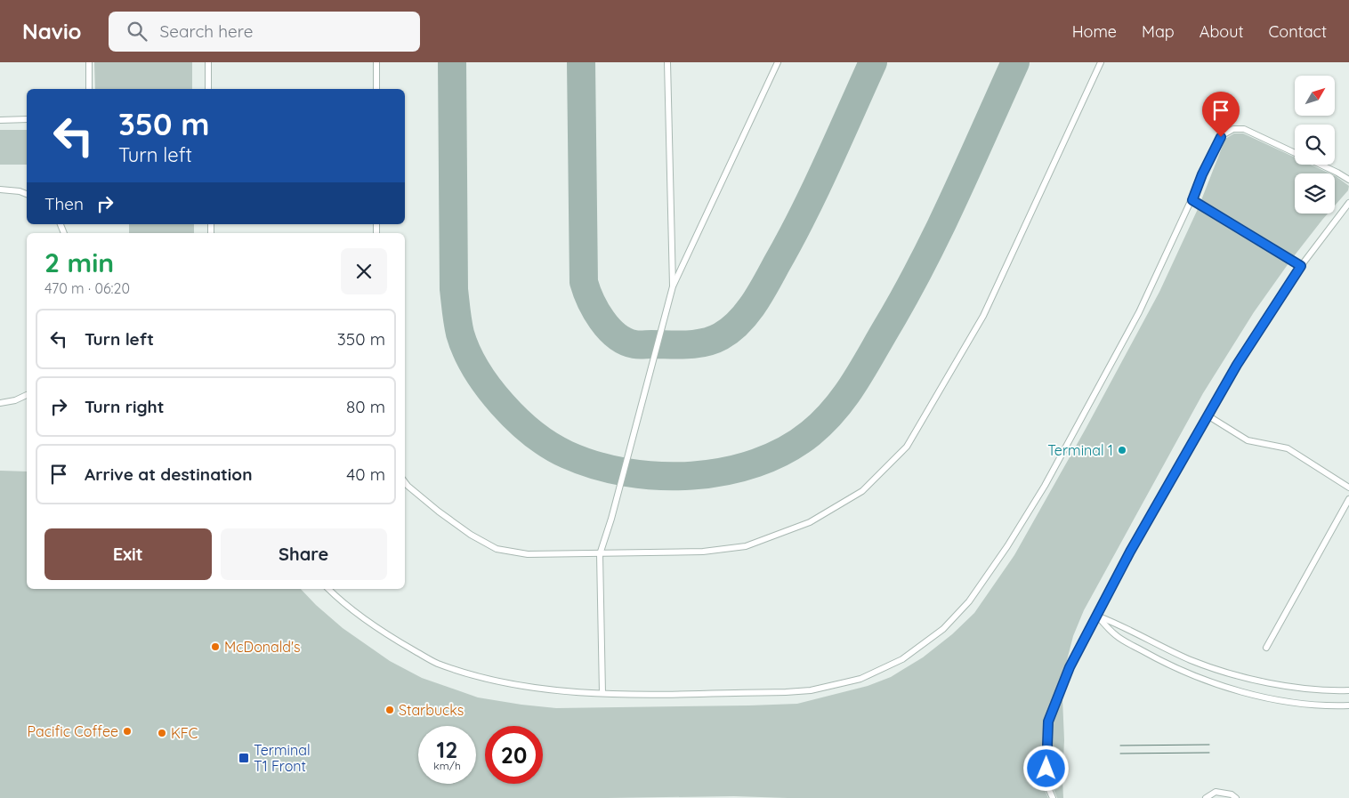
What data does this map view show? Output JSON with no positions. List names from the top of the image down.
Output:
{
  "places": {
    "other": [
      "Terminal 1",
      "McDonald's",
      "Starbucks",
      "Pacific Coffee",
      "KFC"
    ],
    "transit": ["Terminal T1 Front"]
  },
  "north": "top right",
  "page": {
    "header": "Navio",
    "search": "Search here",
    "nav": [
      "Home",
      "Map",
      "About",
      "Contact"
    ],
    "turn": ["350 m", "Turn left"],
    "then": "Then",
    "heading": ["2 min", "470 m · 06:20"],
    "list": [
      {
        "name": "Turn left",
        "value": "350 m"
      },
      {
        "name": "Turn right",
        "value": "80 m"
      },
      {
        "name": "Arrive at destination",
        "value": "40 m"
      }
    ],
    "buttons": ["Exit", "Share"],
    "speed": "12 km/h",
    "limit": "20"
  }
}
